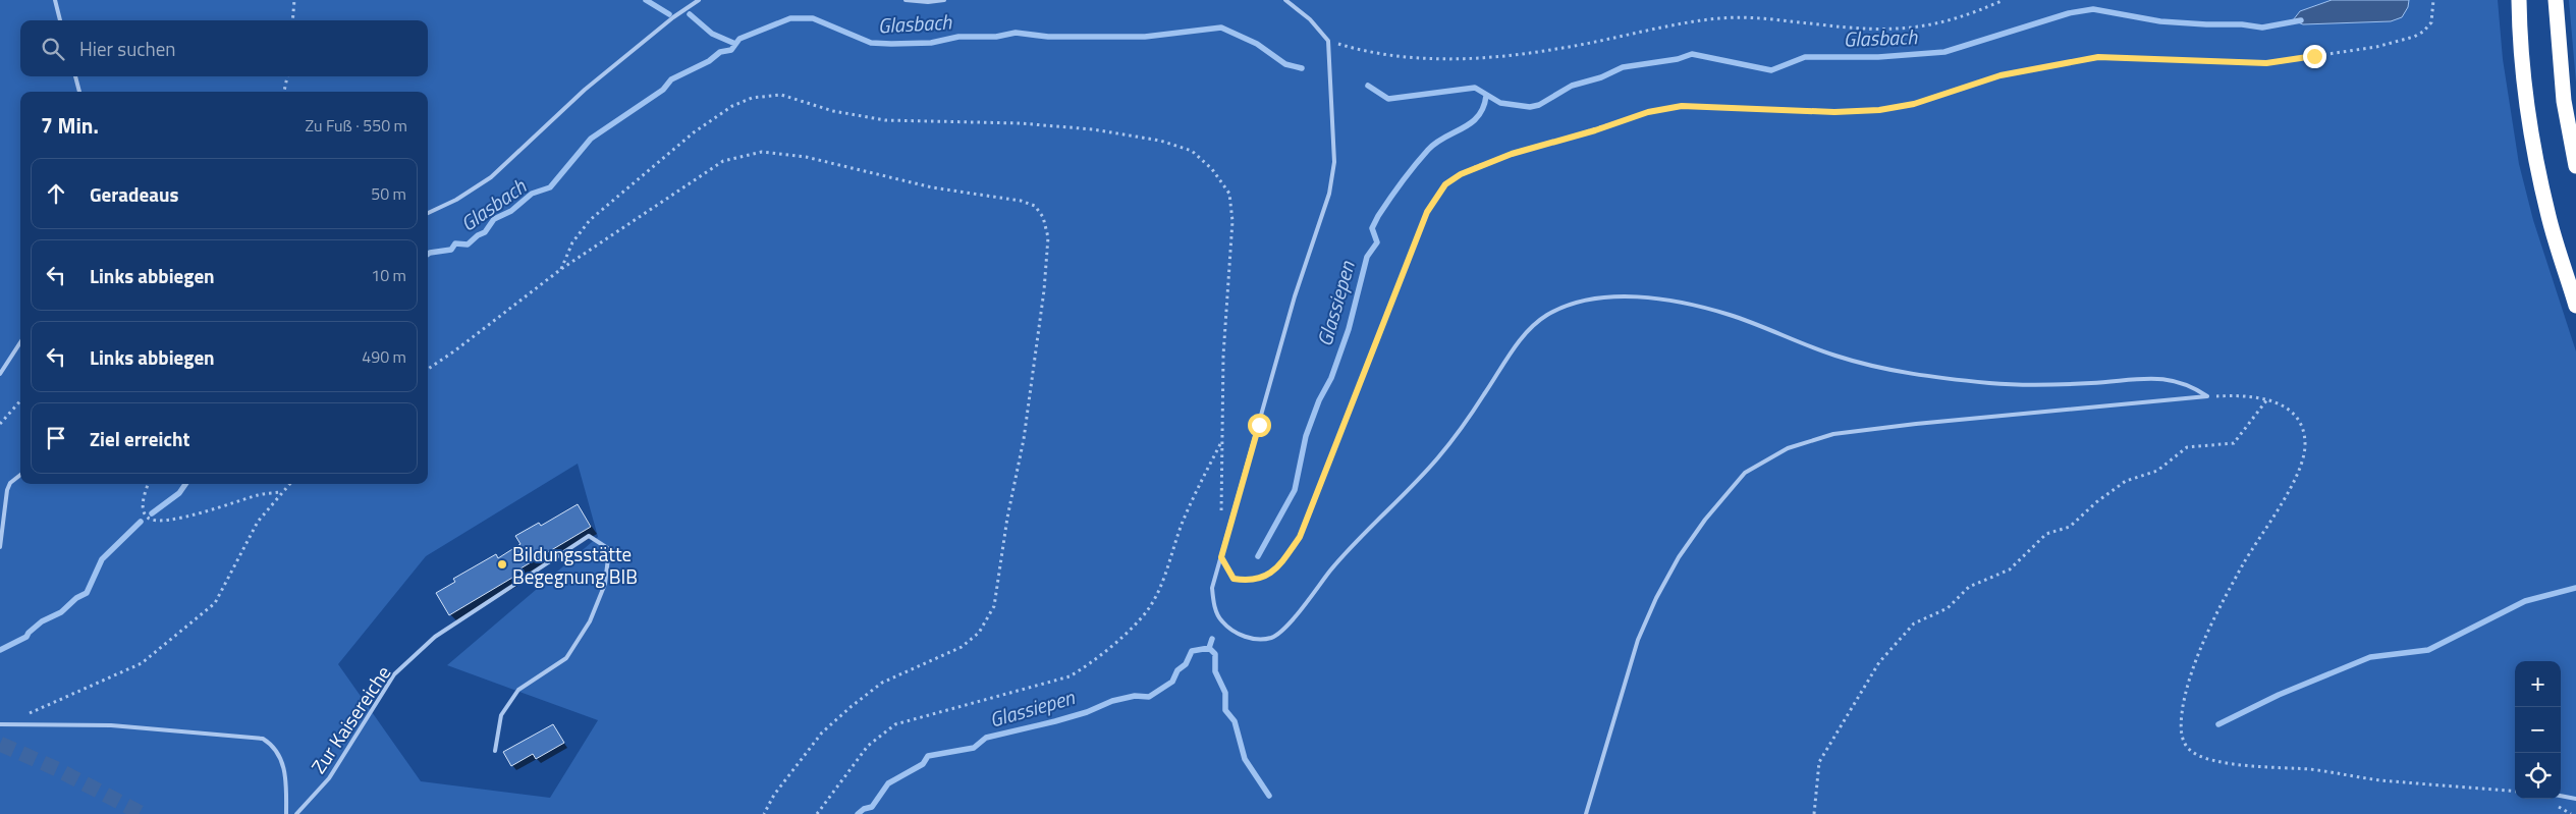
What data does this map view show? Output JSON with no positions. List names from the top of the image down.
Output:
{
  "streets": {
    "lane": ["Zur Kaisereiche"]
  },
  "water": ["Glasbach", "Glassiepen"],
  "places": ["Bildungsstätte Begegnung BIB"],
  "page": {
    "search": "Hier suchen",
    "heading": ["7 Min.", "Zu Fuß · 550 m"],
    "list": [
      ["Geradeaus", "50 m"],
      ["Links abbiegen", "10 m"],
      ["Links abbiegen", "490 m"],
      "Ziel erreicht"
    ],
    "map_buttons": ["+", "−"]
  }
}
